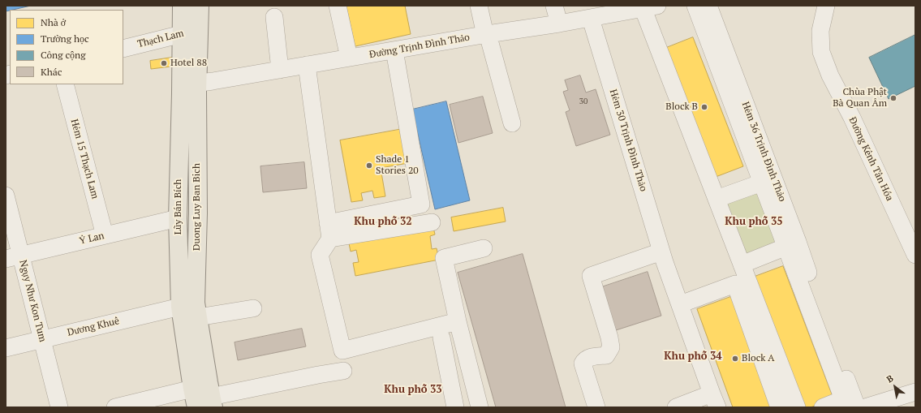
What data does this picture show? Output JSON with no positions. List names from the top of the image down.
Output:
{
  "streets": {
    "main road": ["Lũy Bán Bích", "Duong Luy Ban Bich"],
    "street": [
      "Thạch Lam",
      "Đường Trịnh Đình Thảo",
      "Hẻm 30 Trịnh Đình Thảo",
      "Hẻm 36 Trịnh Đình Thảo",
      "Hẻm 15 Thạch Lam",
      "Đường Kênh Tân Hóa",
      "Ỷ Lan",
      "Ngụy Như Kon Tum",
      "Dương Khuê"
    ]
  },
  "crossings": [
    ["Thạch Lam", "Lũy Bán Bích"],
    ["Thạch Lam", "Duong Luy Ban Bich"],
    ["Đường Trịnh Đình Thảo", "Hẻm 30 Trịnh Đình Thảo"],
    ["Đường Trịnh Đình Thảo", "Lũy Bán Bích"],
    ["Đường Trịnh Đình Thảo", "Duong Luy Ban Bich"],
    ["Hẻm 15 Thạch Lam", "Ỷ Lan"],
    ["Lũy Bán Bích", "Duong Luy Ban Bich"],
    ["Lũy Bán Bích", "Ỷ Lan"],
    ["Lũy Bán Bích", "Dương Khuê"],
    ["Ỷ Lan", "Ngụy Như Kon Tum"],
    ["Ngụy Như Kon Tum", "Dương Khuê"]
  ],
  "districts": [
    "Khu phố 32",
    "Khu phố 35",
    "Khu phố 34",
    "Khu phố 33"
  ],
  "places": [
    "Hotel 88",
    "Chùa Phật Bà Quan Âm",
    "Block B",
    "Shade 1 Stories 20",
    "Block A"
  ],
  "house_numbers": ["30"],
  "legend": [
    "Nhà ở",
    "Trường học",
    "Công cộng",
    "Khác"
  ],
  "north": "top left"
}
